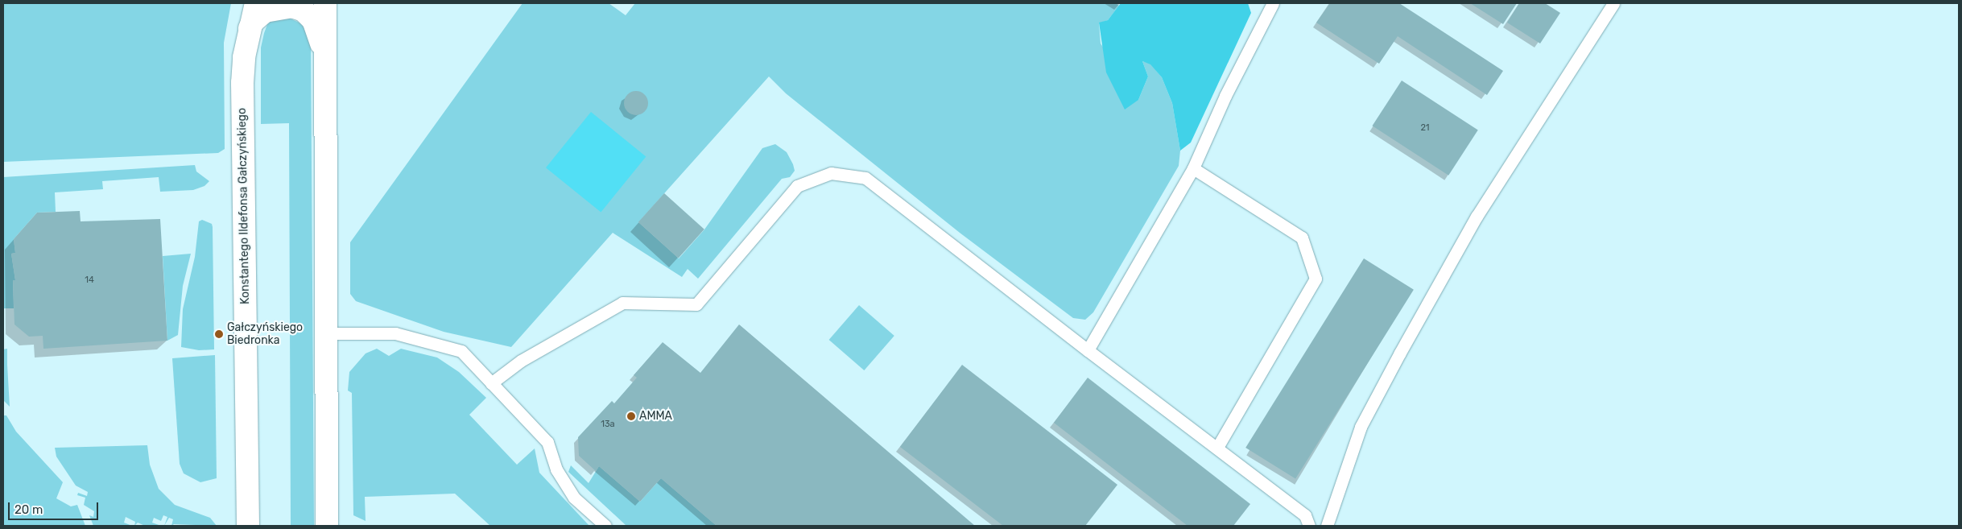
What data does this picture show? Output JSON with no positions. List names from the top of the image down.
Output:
{
  "streets": {
    "street": ["Konstantego Ildefonsa Gałczyńskiego"]
  },
  "places": ["Gałczyńskiego Biedronka", "AMMA"],
  "house_numbers": ["21", "14", "13a"],
  "scale_bar": "20 m"
}
